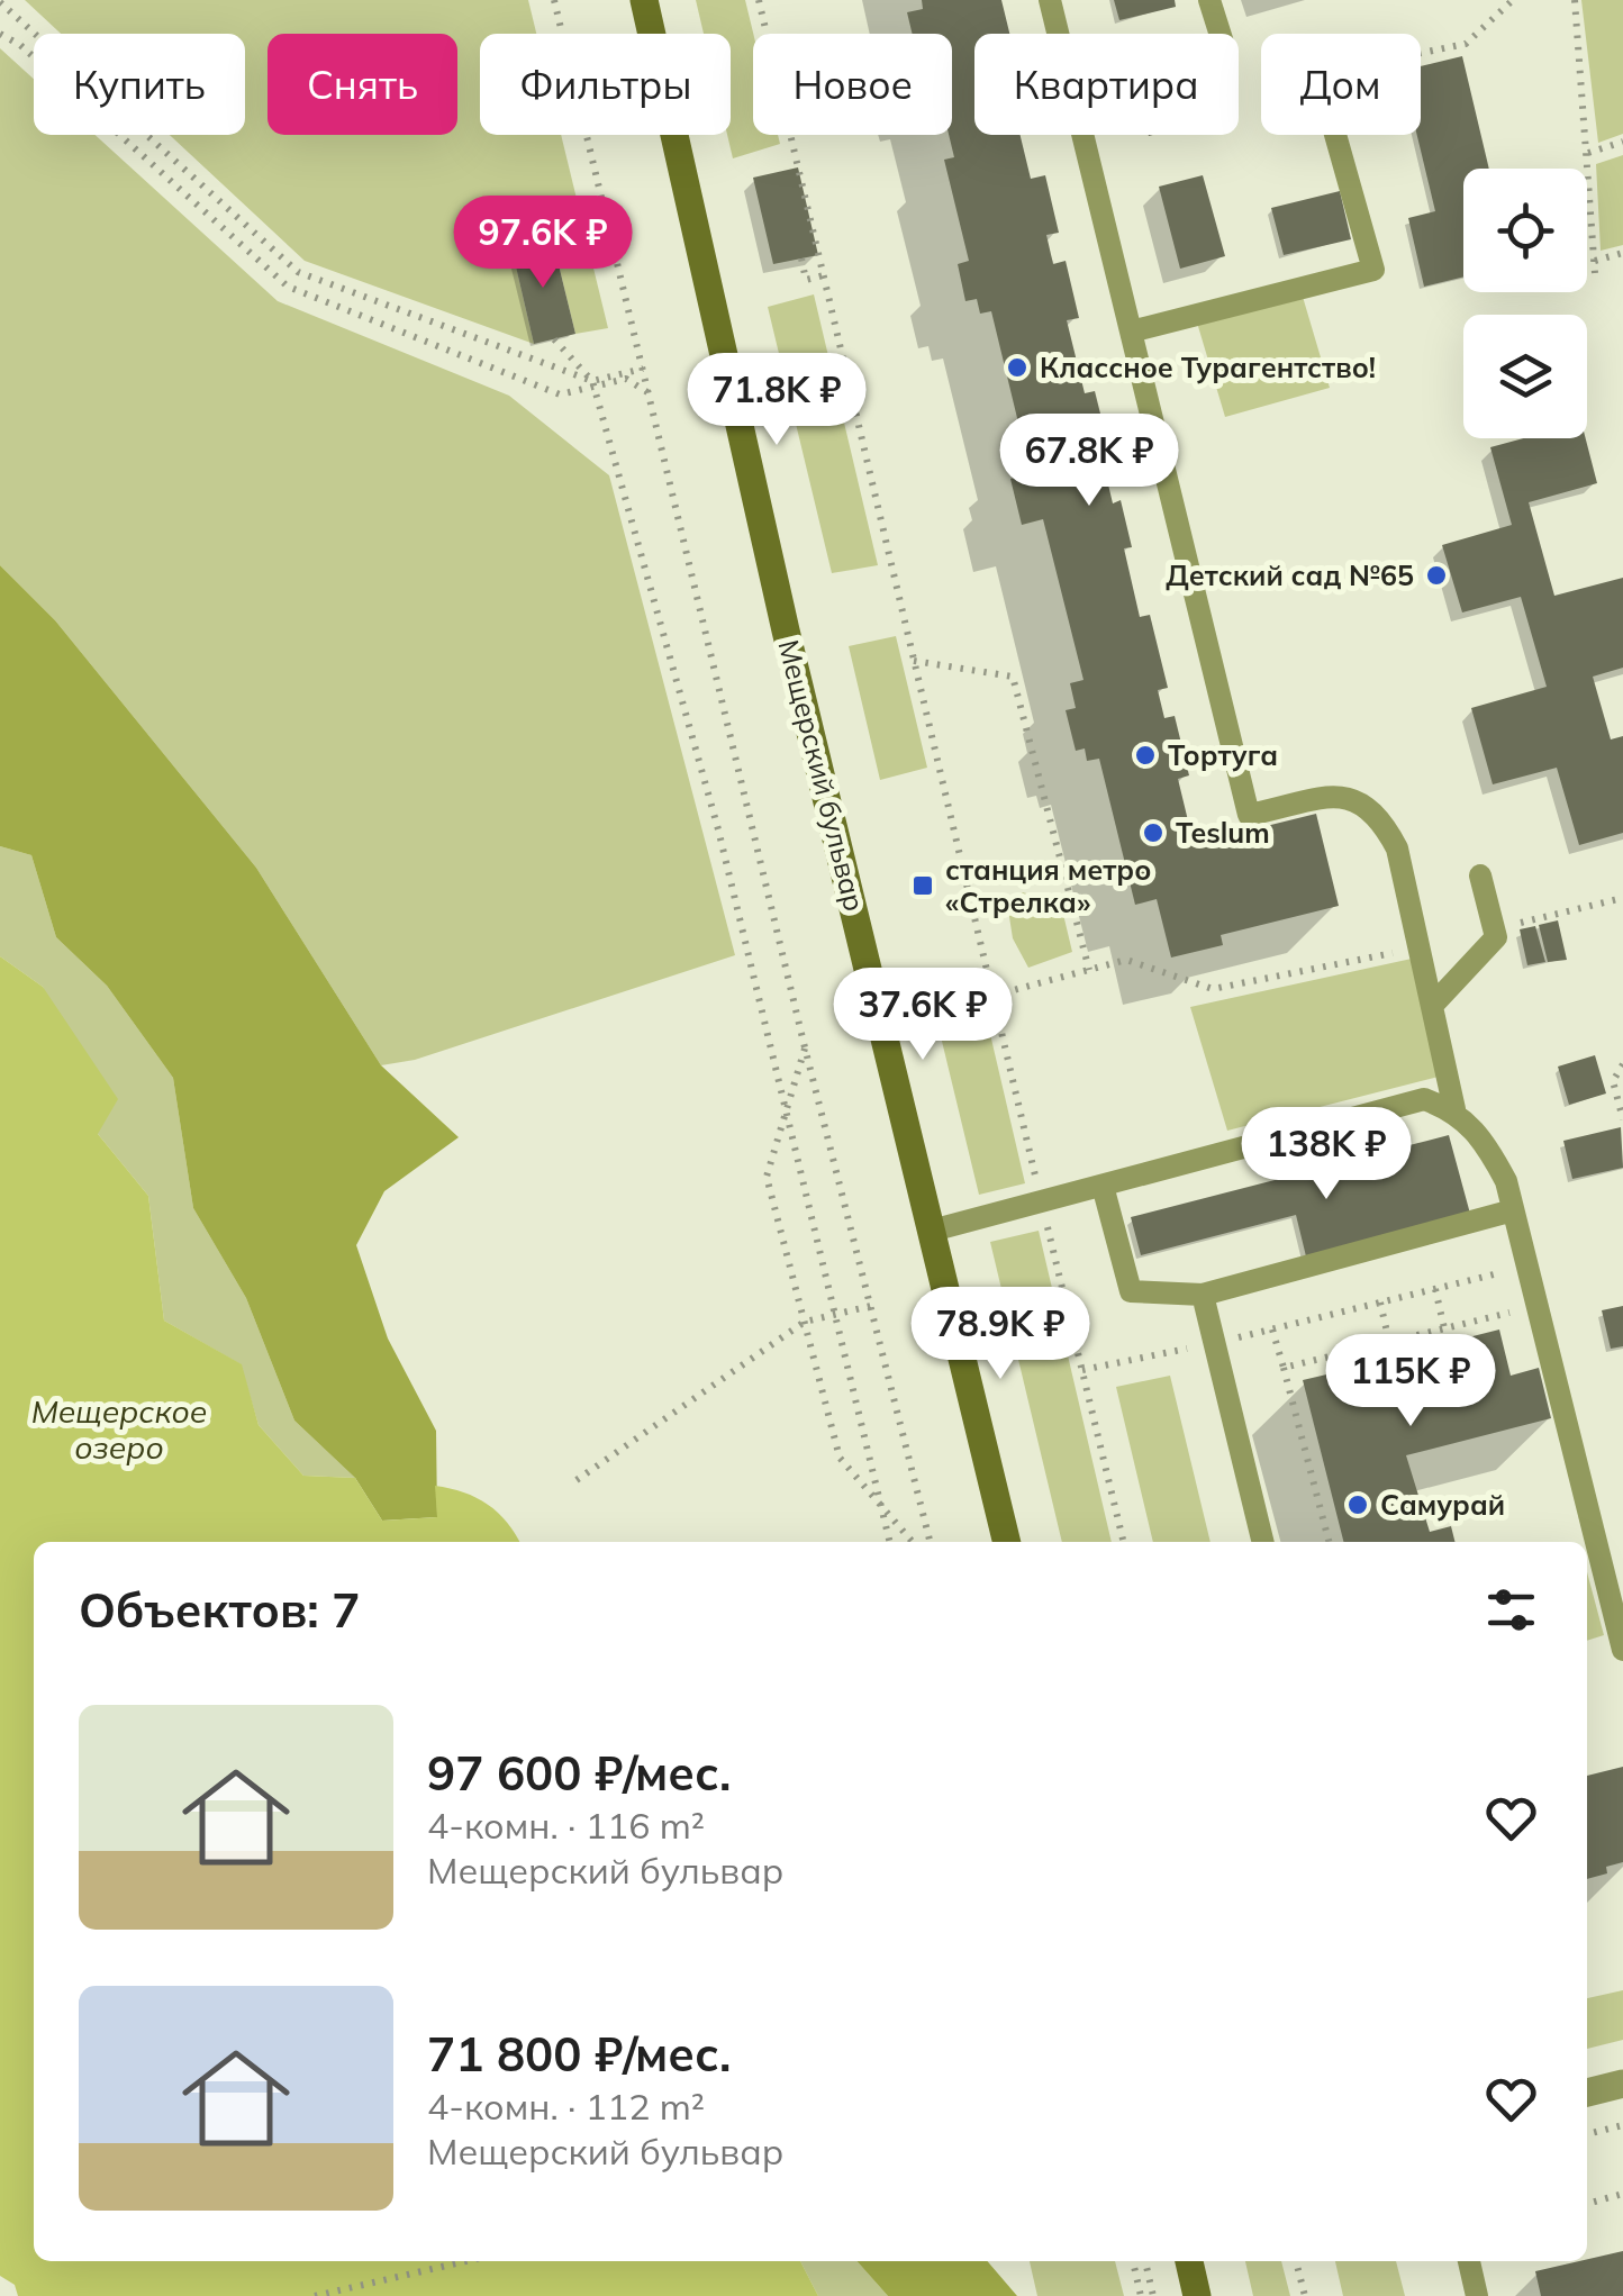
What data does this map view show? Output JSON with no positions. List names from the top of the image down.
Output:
{
  "streets": {
    "main road": ["Мещерский бульвар"]
  },
  "water": ["Мещерское озеро"],
  "places": {
    "other": [
      "Классное Турагентство!",
      "Детский сад №65",
      "Тортуга",
      "Teslum",
      "Самурай"
    ],
    "transit": ["станция метро «Стрелка»"]
  },
  "page": {
    "chip": [
      "Купить",
      "Снять",
      "Фильтры",
      "Новое",
      "Квартира",
      "Дом"
    ],
    "price": [
      "97.6K ₽",
      "71.8K ₽",
      "67.8K ₽",
      "37.6K ₽",
      "138K ₽",
      "78.9K ₽",
      "115K ₽"
    ],
    "heading": "Объектов: 7",
    "list": [
      {
        "name": "97 600 ₽/мес.",
        "note": "4-комн. · 116 m² · Мещерский бульвар"
      },
      {
        "name": "71 800 ₽/мес.",
        "note": "4-комн. · 112 m² · Мещерский бульвар"
      }
    ]
  }
}
